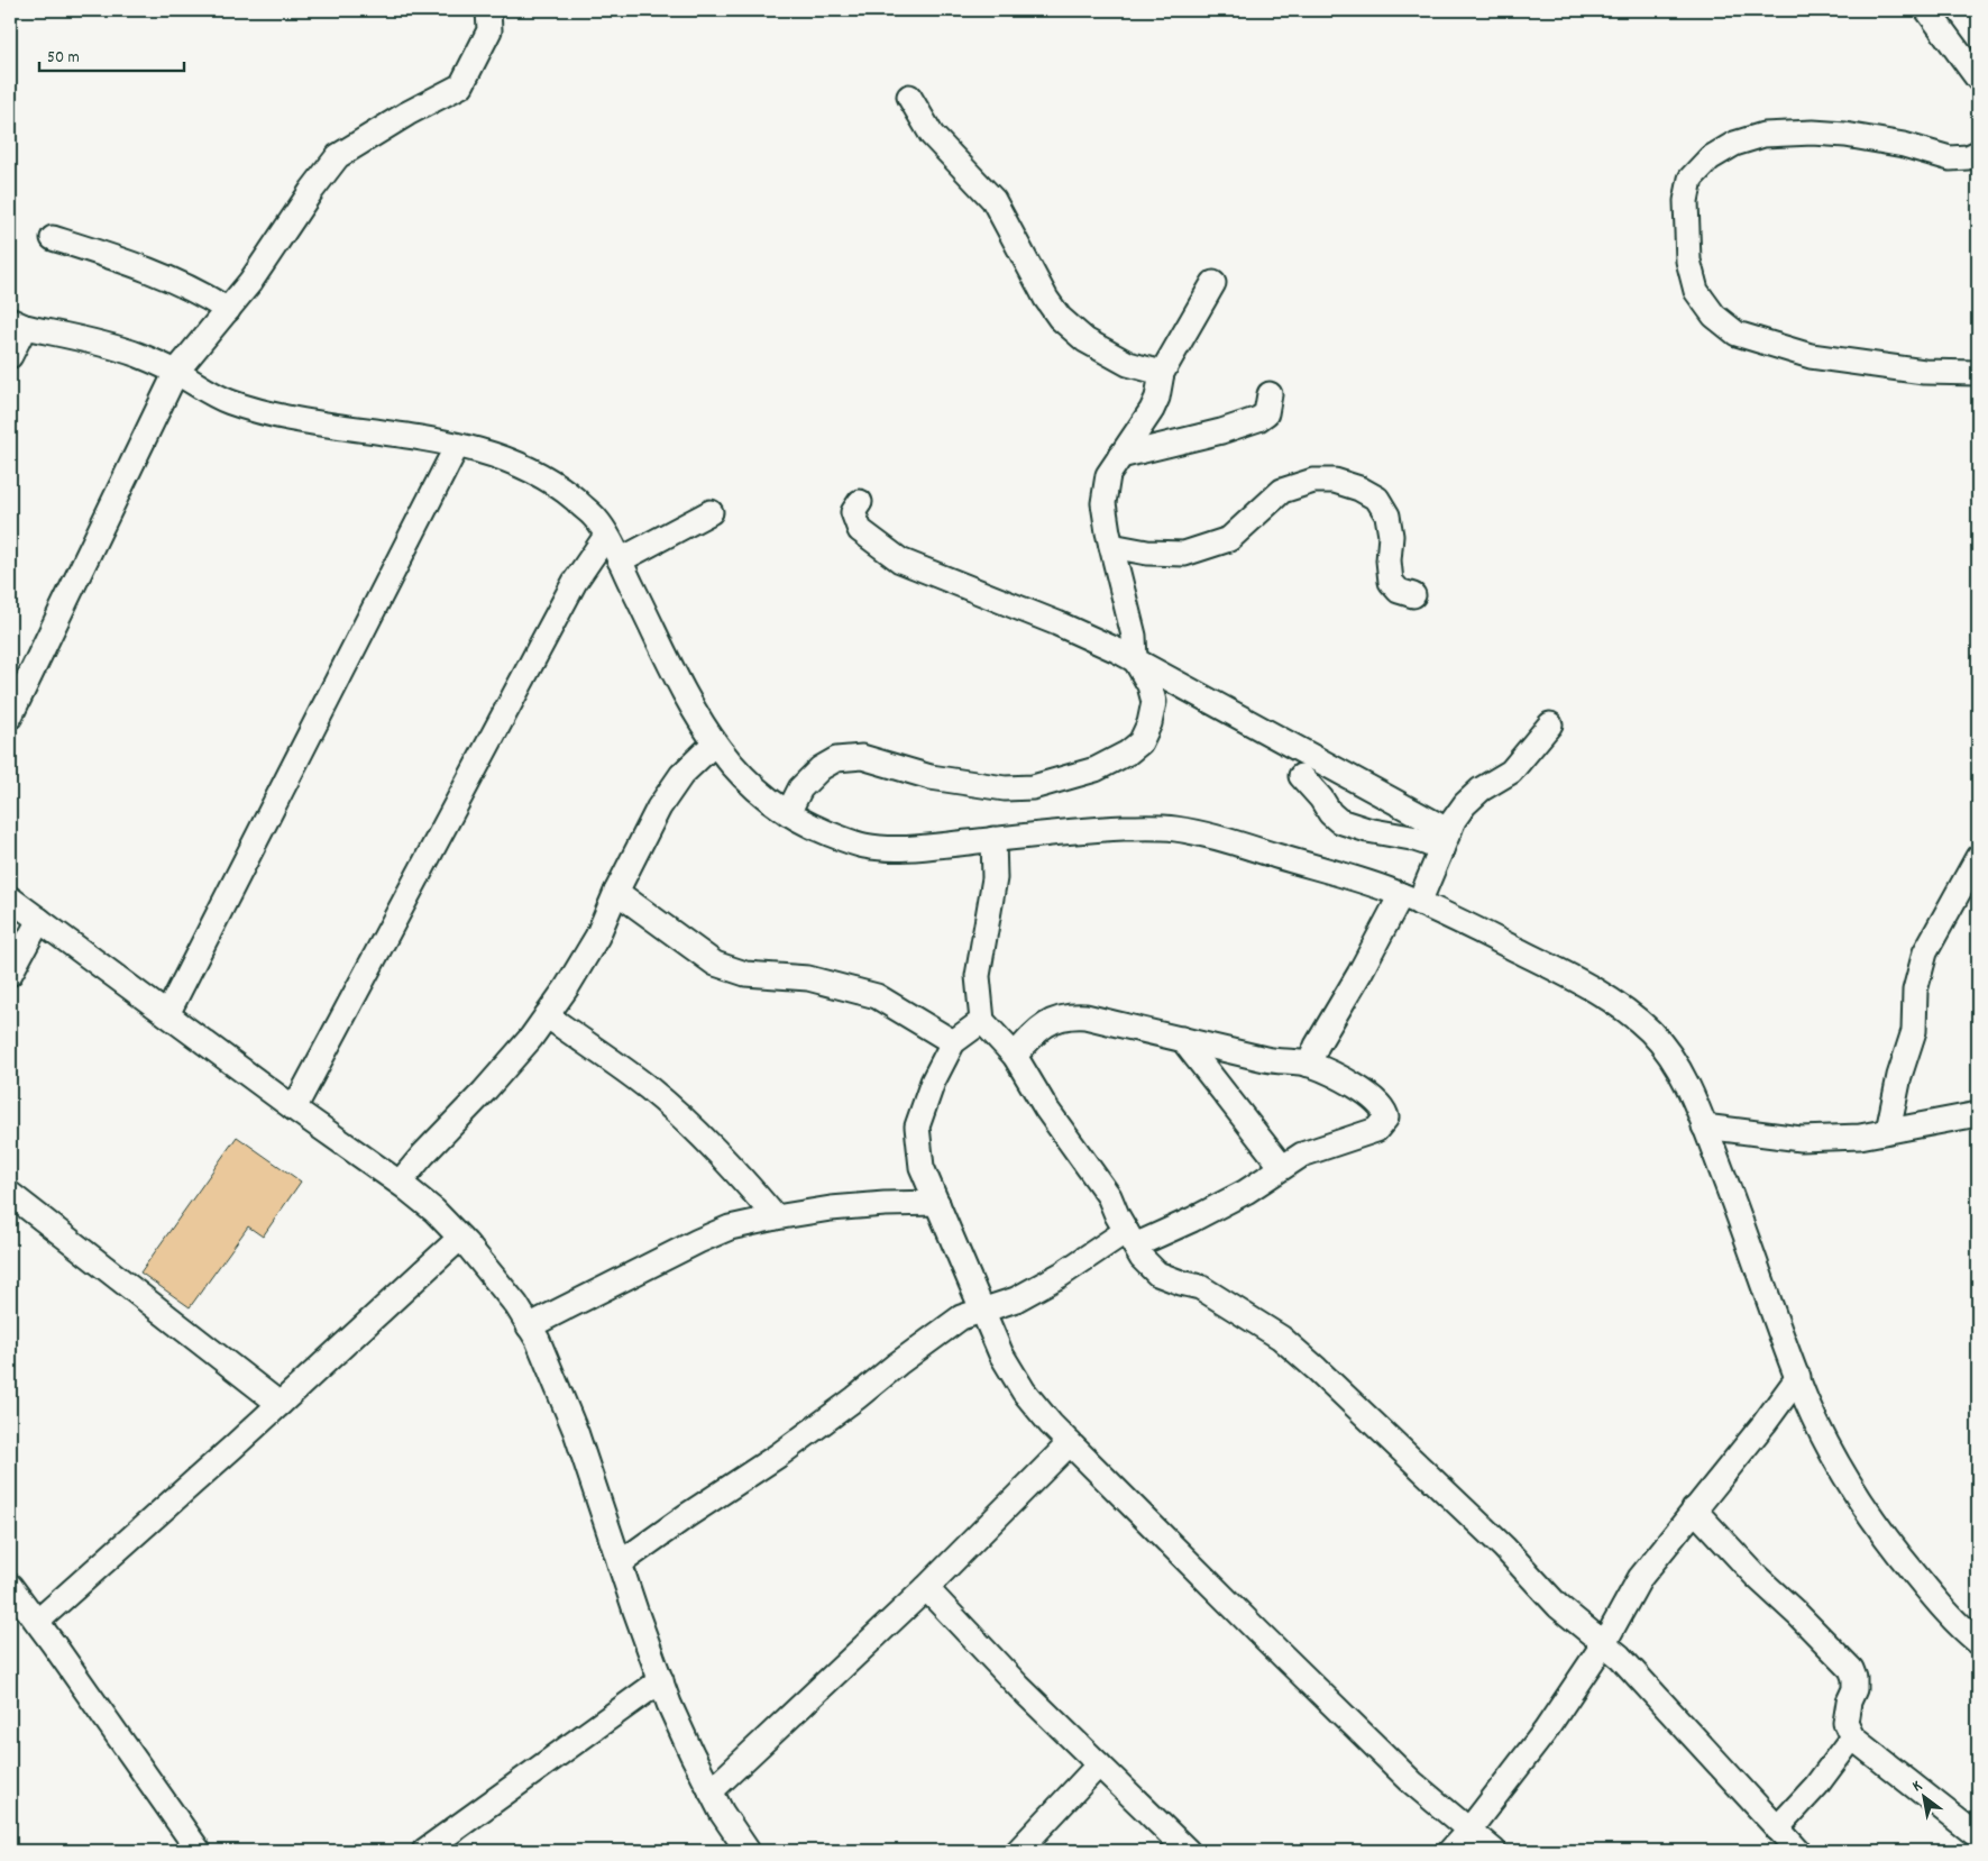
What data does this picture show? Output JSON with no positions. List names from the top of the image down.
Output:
{
  "scale_bar": "50 m",
  "north": "top left"
}
